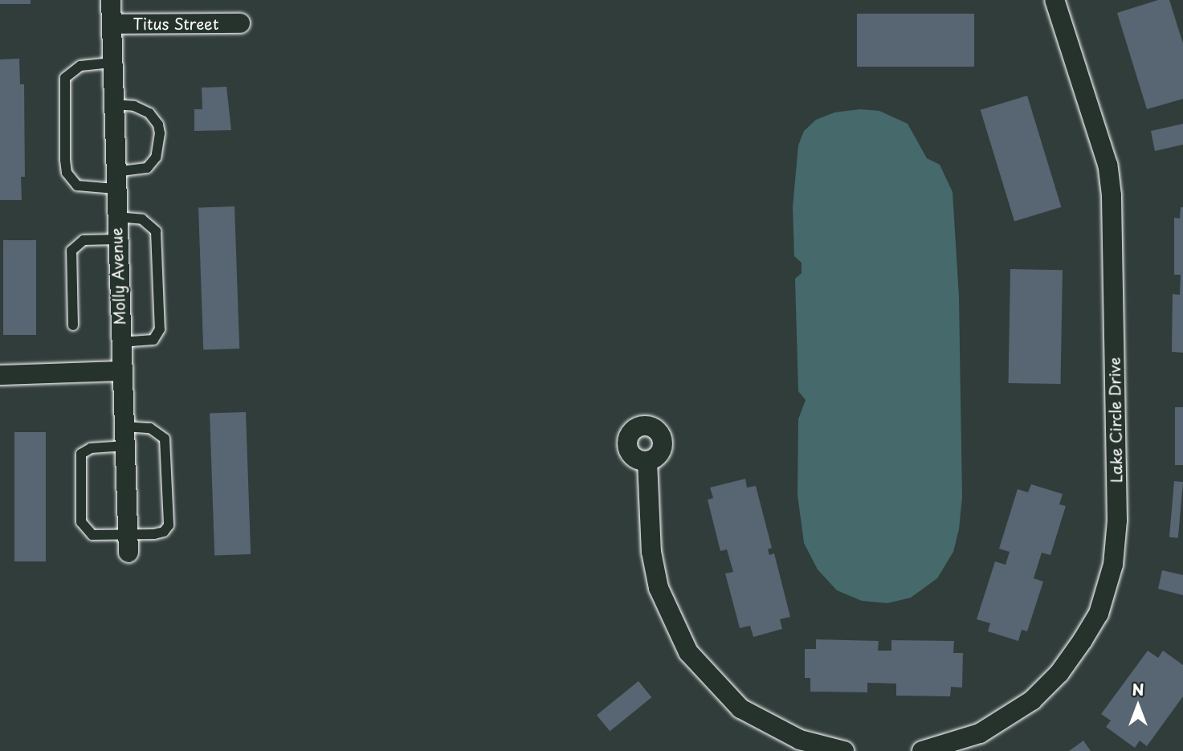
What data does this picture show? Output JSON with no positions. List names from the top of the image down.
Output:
{
  "streets": {
    "street": ["Titus Street", "Molly Avenue", "Lake Circle Drive"]
  },
  "crossings": [
    ["Titus Street", "Molly Avenue"]
  ],
  "north": "top"
}
